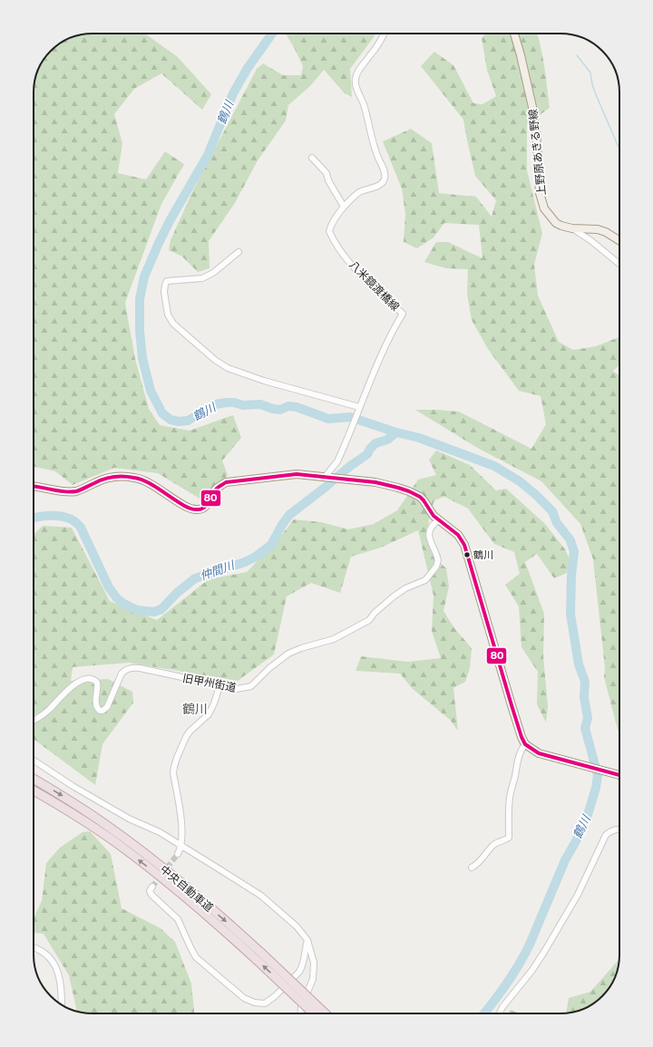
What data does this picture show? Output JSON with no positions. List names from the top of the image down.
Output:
{
  "streets": {
    "highway": ["中央自動車道"],
    "main road": ["上野原あきる野線"],
    "street": ["八米鏡渡橋線", "旧甲州街道"]
  },
  "districts": ["鶴川"],
  "water": ["鶴川", "仲間川"],
  "places": ["鶴川"],
  "lines": ["transit line 80"]
}
